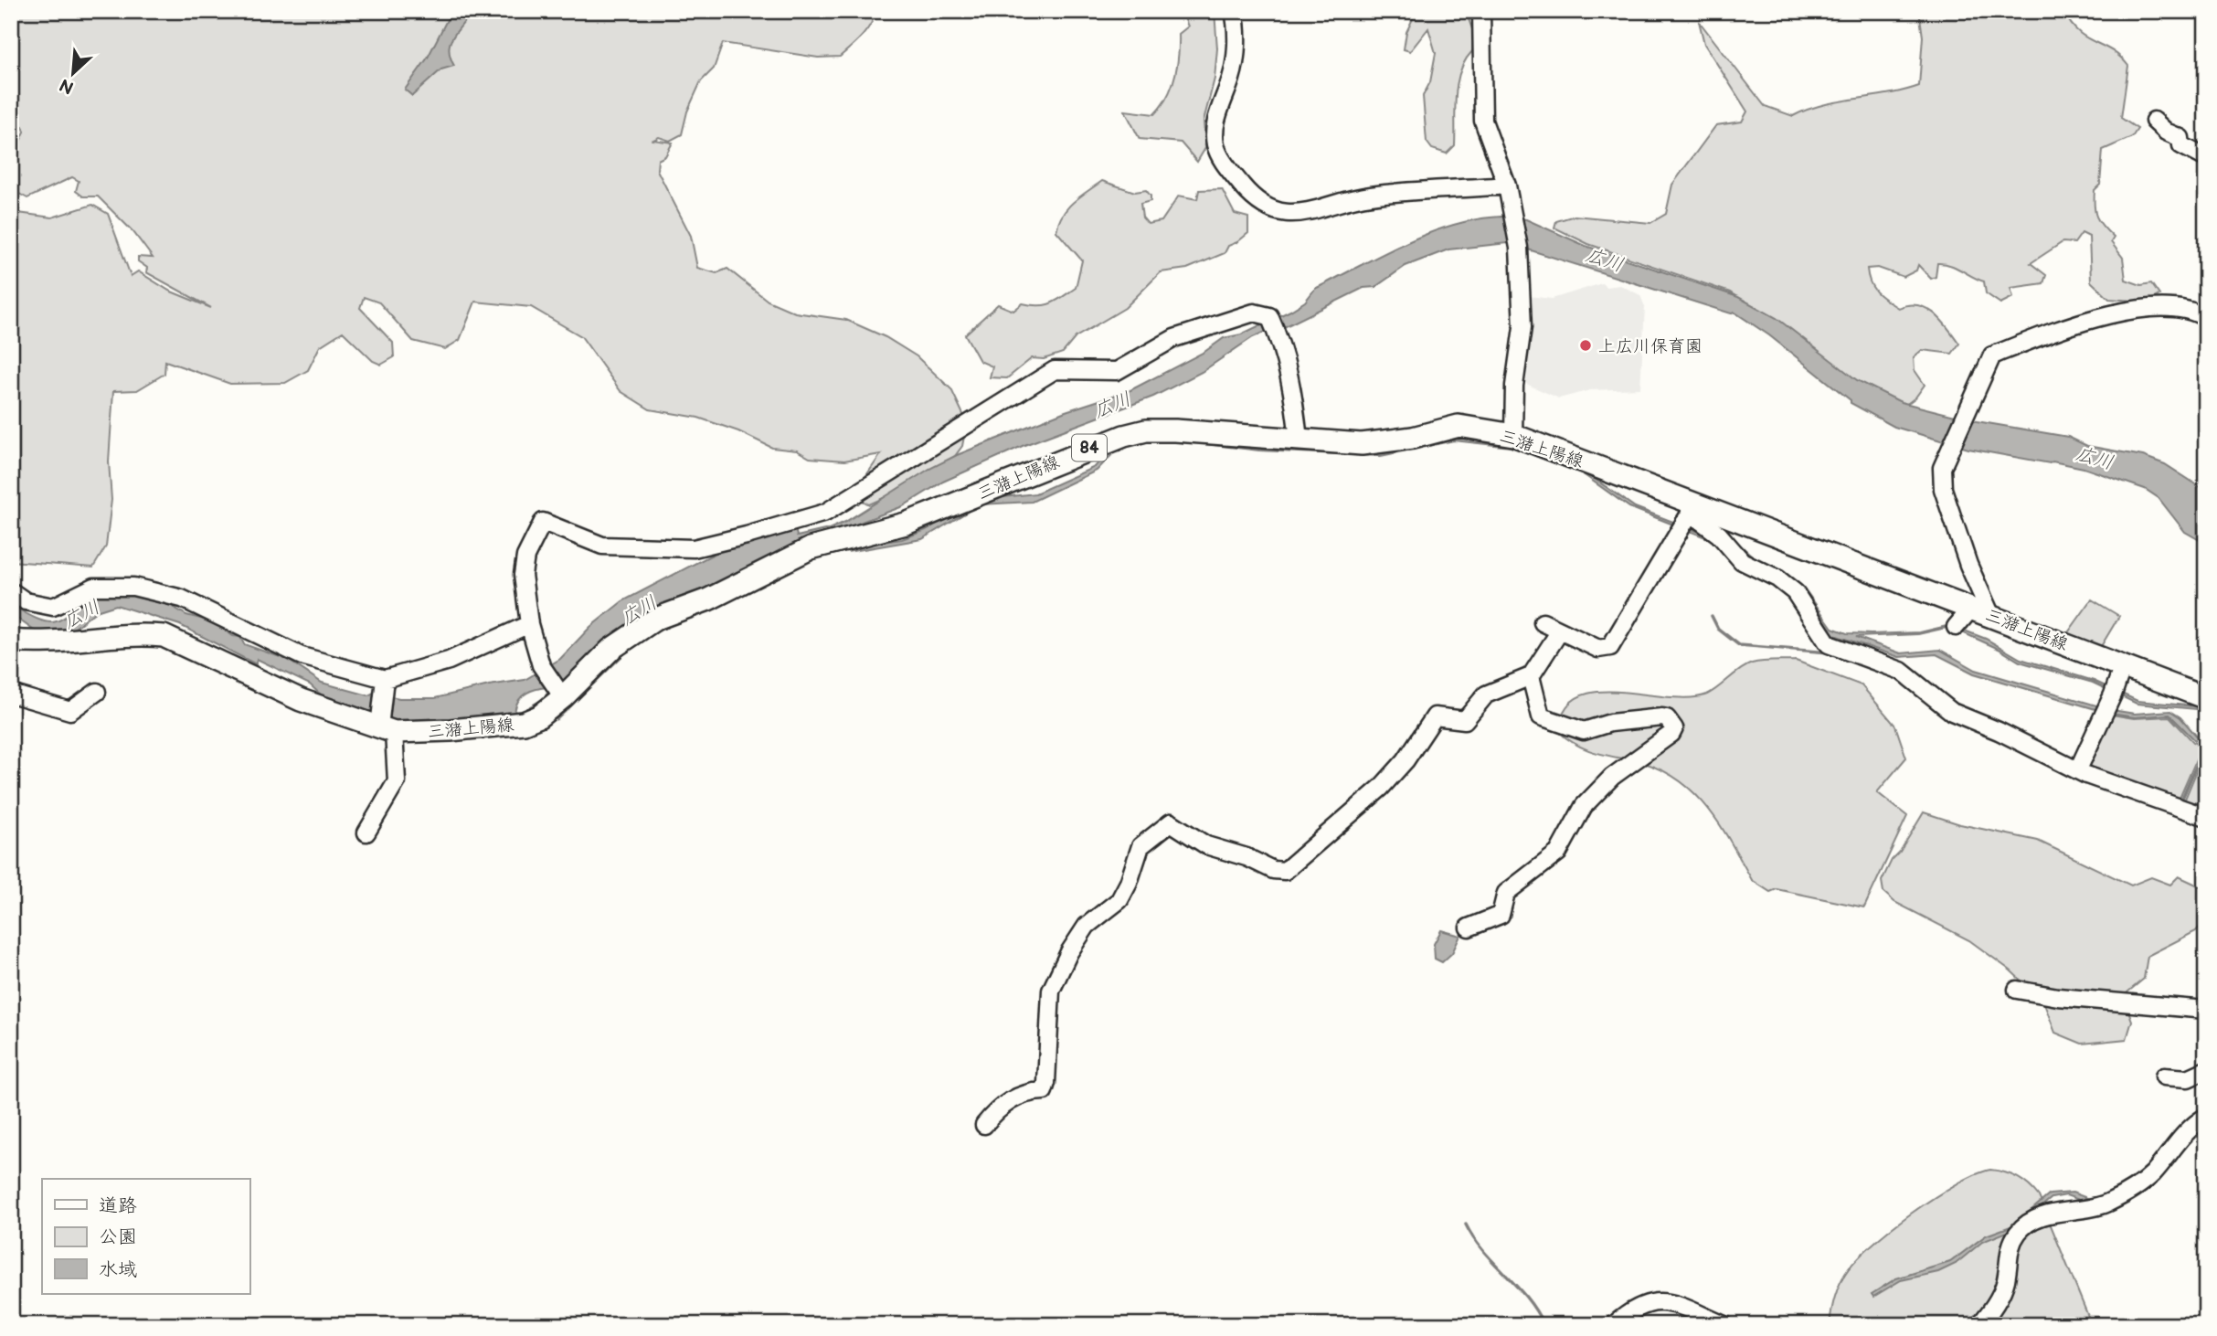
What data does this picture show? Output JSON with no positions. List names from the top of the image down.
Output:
{
  "streets": {
    "main road": ["84", "三潴上陽線"]
  },
  "water": ["広川"],
  "places": ["上広川保育園"],
  "legend": ["道路", "公園", "水域"],
  "north": "bottom left"
}
